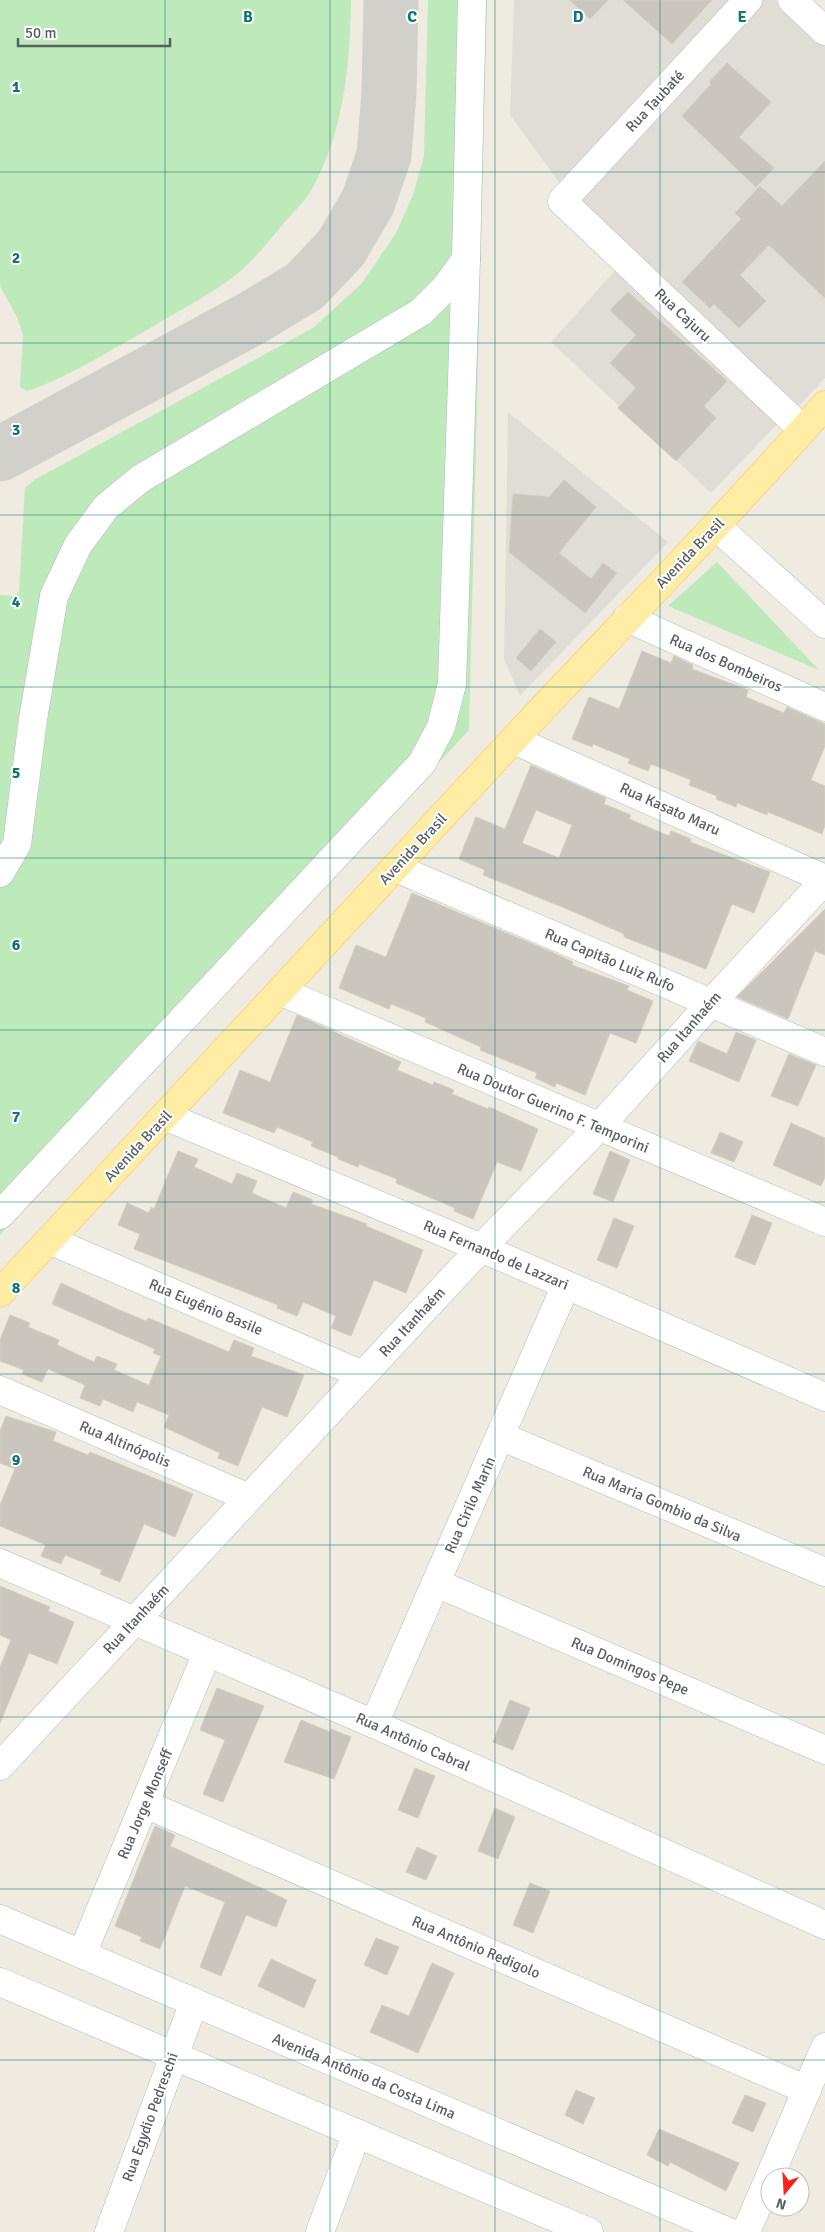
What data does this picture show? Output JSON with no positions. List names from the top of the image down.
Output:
{
  "streets": {
    "main road": ["Avenida Brasil"],
    "street": [
      "Rua Taubaté",
      "Rua Cajuru",
      "Rua dos Bombeiros",
      "Rua Kasato Maru",
      "Rua Capitão Luiz Rufo",
      "Rua Itanhaém",
      "Rua Doutor Guerino F. Temporini",
      "Rua Fernando de Lazzari",
      "Rua Eugênio Basile",
      "Rua Altinópolis",
      "Rua Maria Gombio da Silva",
      "Rua Cirilo Marin",
      "Rua Domingos Pepe",
      "Rua Antônio Cabral",
      "Rua Jorge Monseff",
      "Rua Antônio Redigolo",
      "Avenida Antônio da Costa Lima",
      "Rua Egydio Pedreschi"
    ]
  },
  "crossings": [
    ["Rua Taubaté", "Rua Cajuru"],
    ["Rua Cajuru", "Avenida Brasil"],
    ["Avenida Brasil", "Rua dos Bombeiros"],
    ["Avenida Brasil", "Rua Kasato Maru"],
    ["Avenida Brasil", "Rua Capitão Luiz Rufo"],
    ["Avenida Brasil", "Rua Doutor Guerino F. Temporini"],
    ["Avenida Brasil", "Rua Fernando de Lazzari"],
    ["Avenida Brasil", "Rua Eugênio Basile"],
    ["Rua Kasato Maru", "Rua Itanhaém"],
    ["Rua Capitão Luiz Rufo", "Rua Itanhaém"],
    ["Rua Itanhaém", "Rua Doutor Guerino F. Temporini"],
    ["Rua Itanhaém", "Rua Fernando de Lazzari"],
    ["Rua Itanhaém", "Rua Eugênio Basile"],
    ["Rua Itanhaém", "Rua Altinópolis"],
    ["Rua Itanhaém", "Rua Antônio Cabral"],
    ["Rua Fernando de Lazzari", "Rua Cirilo Marin"],
    ["Rua Maria Gombio da Silva", "Rua Cirilo Marin"],
    ["Rua Cirilo Marin", "Rua Domingos Pepe"],
    ["Rua Cirilo Marin", "Rua Antônio Cabral"],
    ["Rua Antônio Cabral", "Rua Jorge Monseff"],
    ["Rua Jorge Monseff", "Rua Antônio Redigolo"],
    ["Rua Jorge Monseff", "Avenida Antônio da Costa Lima"],
    ["Avenida Antônio da Costa Lima", "Rua Egydio Pedreschi"]
  ],
  "scale_bar": "50 m",
  "north": "bottom",
  "grid": {
    "columns": [
      "B",
      "C",
      "D",
      "E"
    ],
    "rows": [
      "1",
      "2",
      "3",
      "4",
      "5",
      "6",
      "7",
      "8",
      "9"
    ]
  }
}
